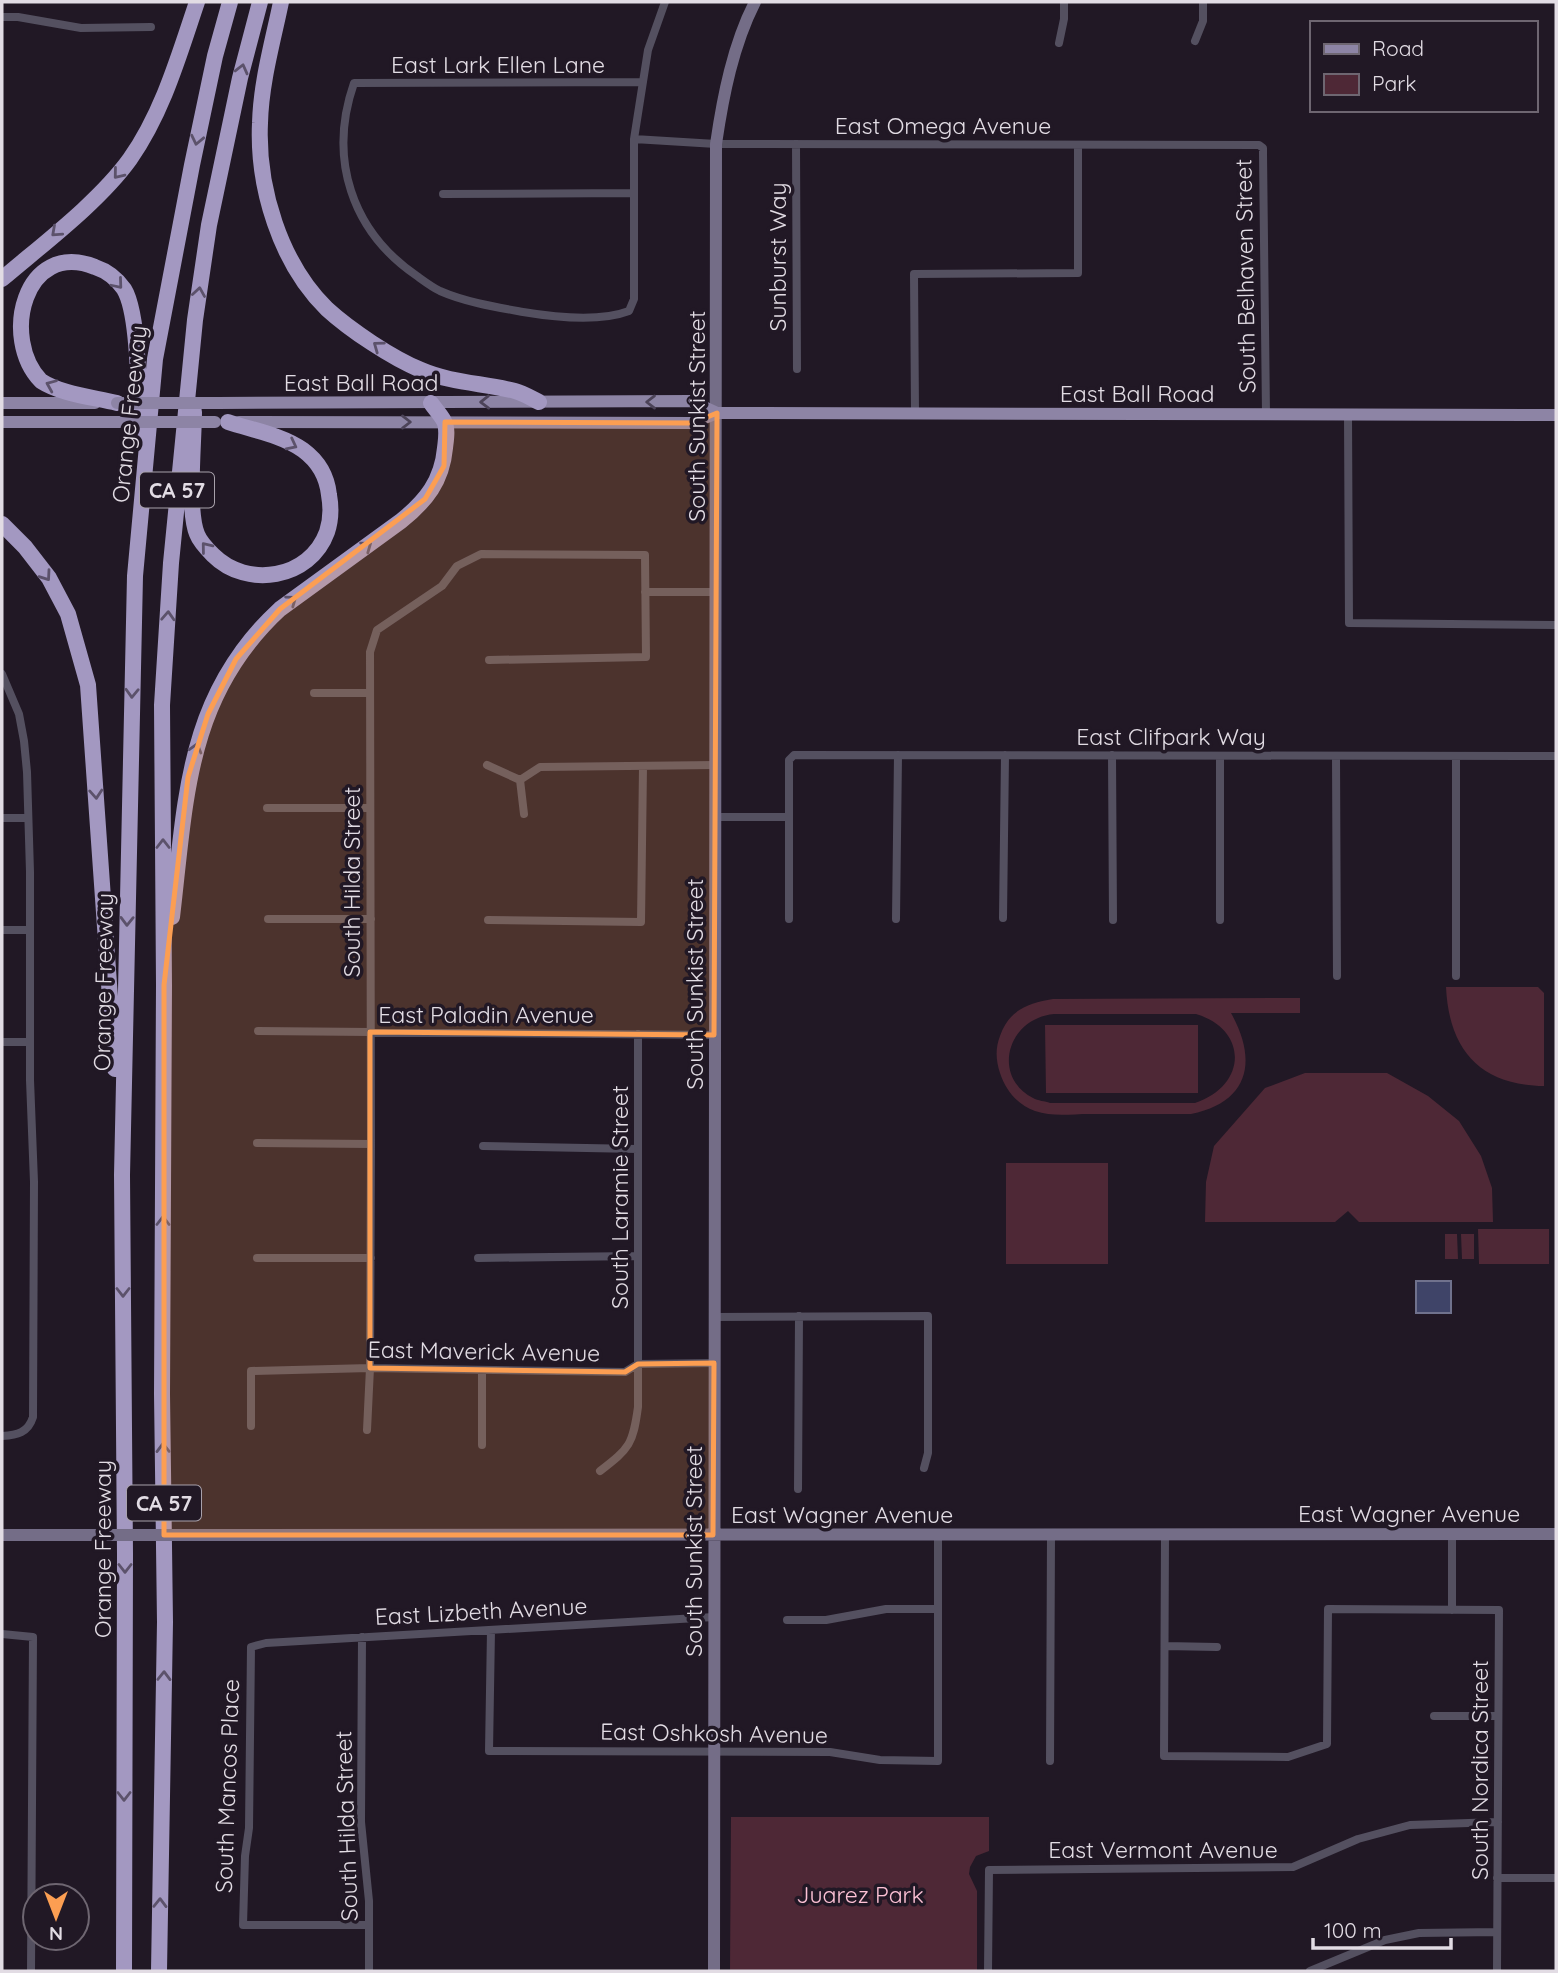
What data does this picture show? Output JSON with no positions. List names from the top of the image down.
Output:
{
  "streets": {
    "highway": ["Orange Freeway", "CA 57"],
    "main road": ["East Ball Road"],
    "street": [
      "East Lark Ellen Lane",
      "East Omega Avenue",
      "Sunburst Way",
      "South Belhaven Street",
      "South Sunkist Street",
      "East Clifpark Way",
      "South Hilda Street",
      "East Paladin Avenue",
      "South Laramie Street",
      "East Maverick Avenue",
      "East Wagner Avenue",
      "East Lizbeth Avenue",
      "East Oshkosh Avenue",
      "South Nordica Street",
      "South Mancos Place",
      "East Vermont Avenue"
    ]
  },
  "crossings": [
    ["East Omega Avenue", "Sunburst Way"],
    ["East Omega Avenue", "South Belhaven Street"],
    ["East Omega Avenue", "South Sunkist Street"],
    ["South Belhaven Street", "East Ball Road"],
    ["East Ball Road", "South Sunkist Street"],
    ["South Sunkist Street", "East Paladin Avenue"],
    ["South Sunkist Street", "East Maverick Avenue"],
    ["South Sunkist Street", "East Wagner Avenue"],
    ["South Sunkist Street", "East Lizbeth Avenue"],
    ["South Sunkist Street", "East Oshkosh Avenue"],
    ["South Hilda Street", "East Paladin Avenue"],
    ["South Hilda Street", "East Maverick Avenue"],
    ["South Hilda Street", "East Lizbeth Avenue"],
    ["South Hilda Street", "South Mancos Place"],
    ["East Paladin Avenue", "South Laramie Street"],
    ["South Laramie Street", "East Maverick Avenue"],
    ["East Lizbeth Avenue", "East Oshkosh Avenue"],
    ["East Lizbeth Avenue", "South Mancos Place"],
    ["South Nordica Street", "East Vermont Avenue"]
  ],
  "parks": ["Juarez Park"],
  "legend": ["Road", "Park"],
  "scale_bar": "100 m",
  "north": "bottom"
}
